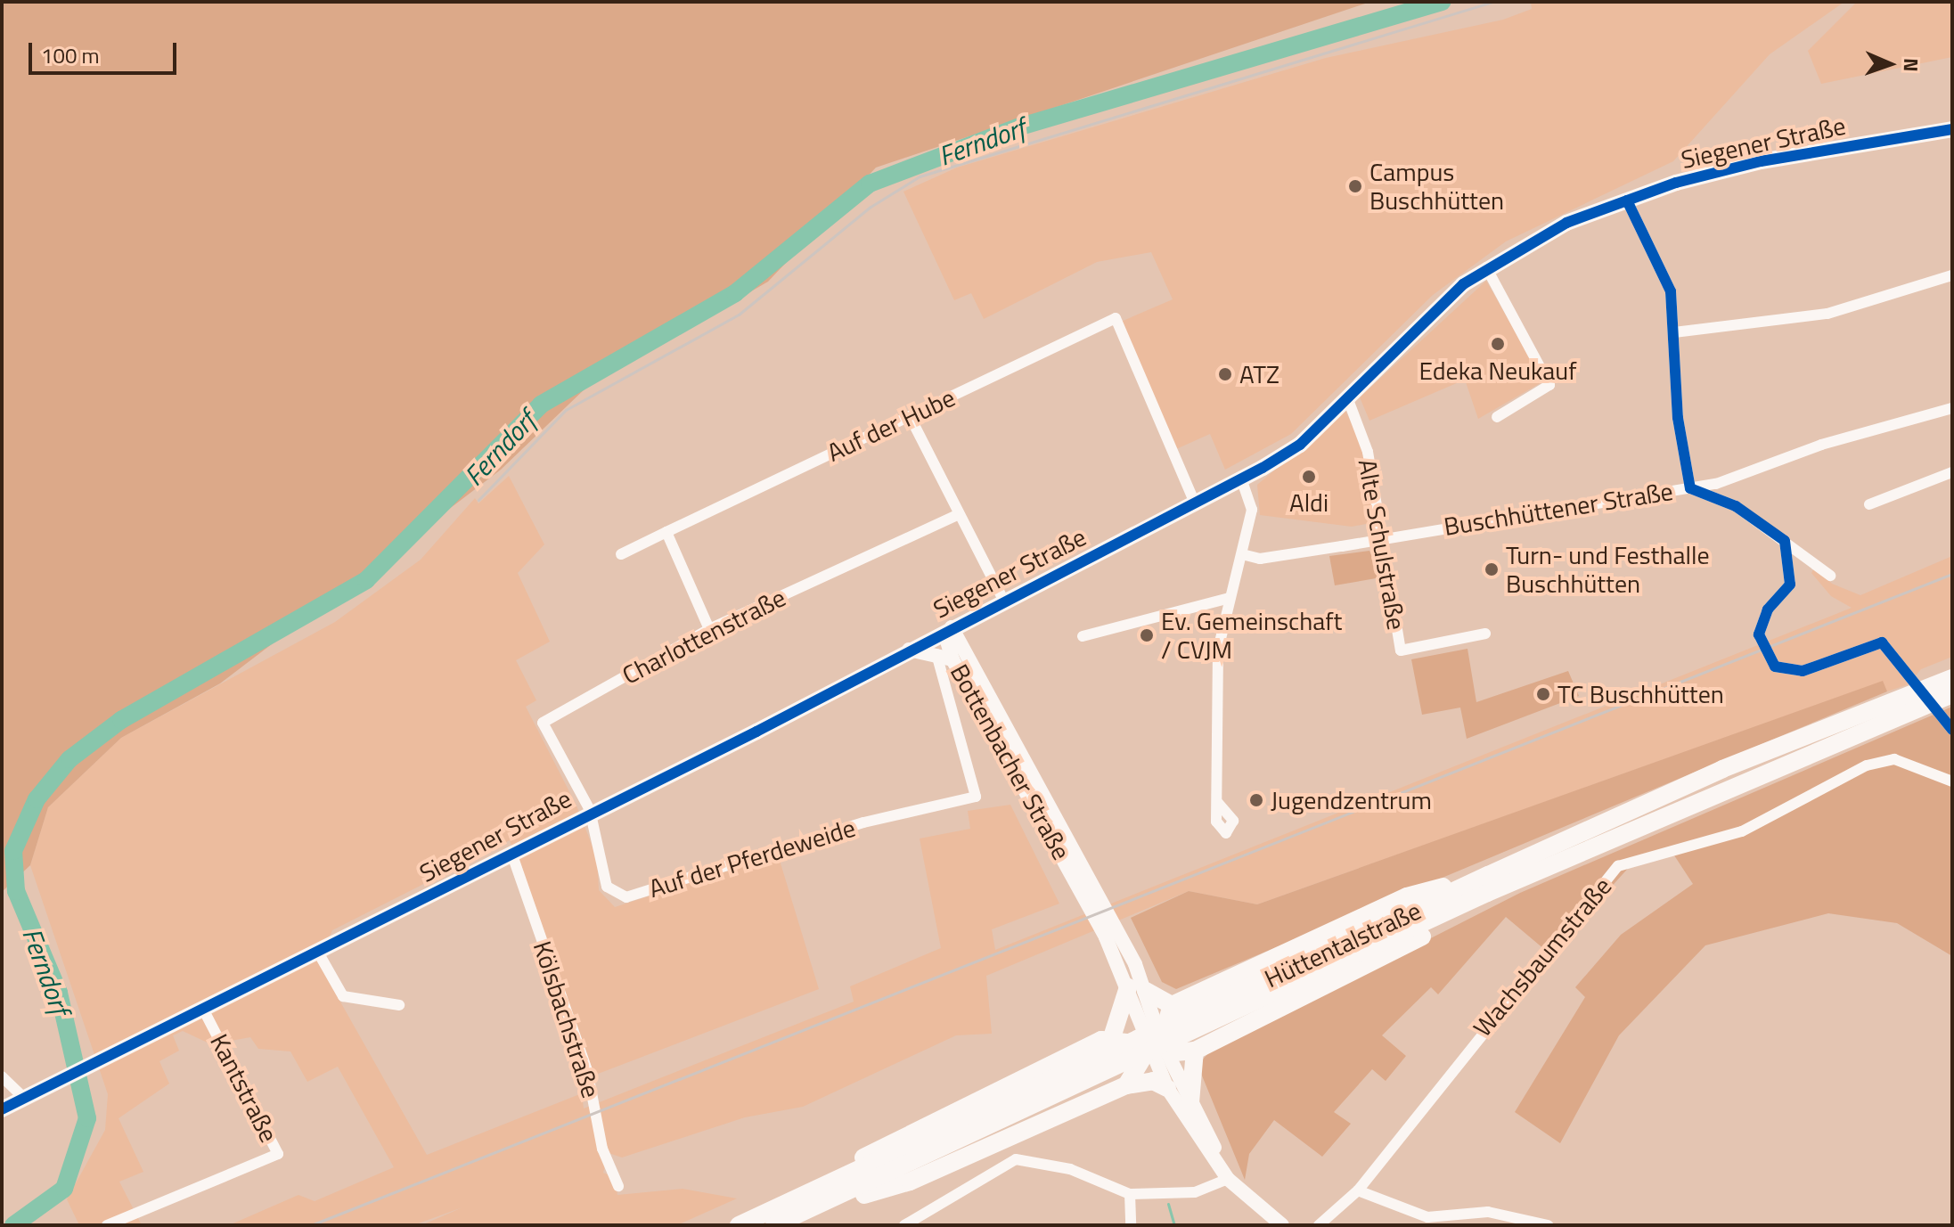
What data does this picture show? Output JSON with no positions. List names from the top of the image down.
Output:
{
  "streets": {
    "highway": ["Hüttentalstraße"],
    "main road": ["Siegener Straße"],
    "street": [
      "Auf der Hube",
      "Buschhüttener Straße",
      "Alte Schulstraße",
      "Charlottenstraße",
      "Bottenbacher Straße",
      "Auf der Pferdeweide",
      "Wachsbaumstraße",
      "Kölsbachstraße",
      "Kantstraße"
    ]
  },
  "crossings": [
    ["Siegener Straße", "Auf der Hube"],
    ["Siegener Straße", "Alte Schulstraße"],
    ["Siegener Straße", "Charlottenstraße"],
    ["Siegener Straße", "Bottenbacher Straße"],
    ["Siegener Straße", "Auf der Pferdeweide"],
    ["Siegener Straße", "Kölsbachstraße"],
    ["Siegener Straße", "Kantstraße"],
    ["Buschhüttener Straße", "Alte Schulstraße"],
    ["Charlottenstraße", "Auf der Pferdeweide"]
  ],
  "water": ["Ferndorf"],
  "places": [
    "Campus Buschhütten",
    "Edeka Neukauf",
    "ATZ",
    "Aldi",
    "Turn- und Festhalle Buschhütten",
    "Ev. Gemeinschaft / CVJM",
    "TC Buschhütten",
    "Jugendzentrum"
  ],
  "scale_bar": "100 m",
  "north": "right"
}
